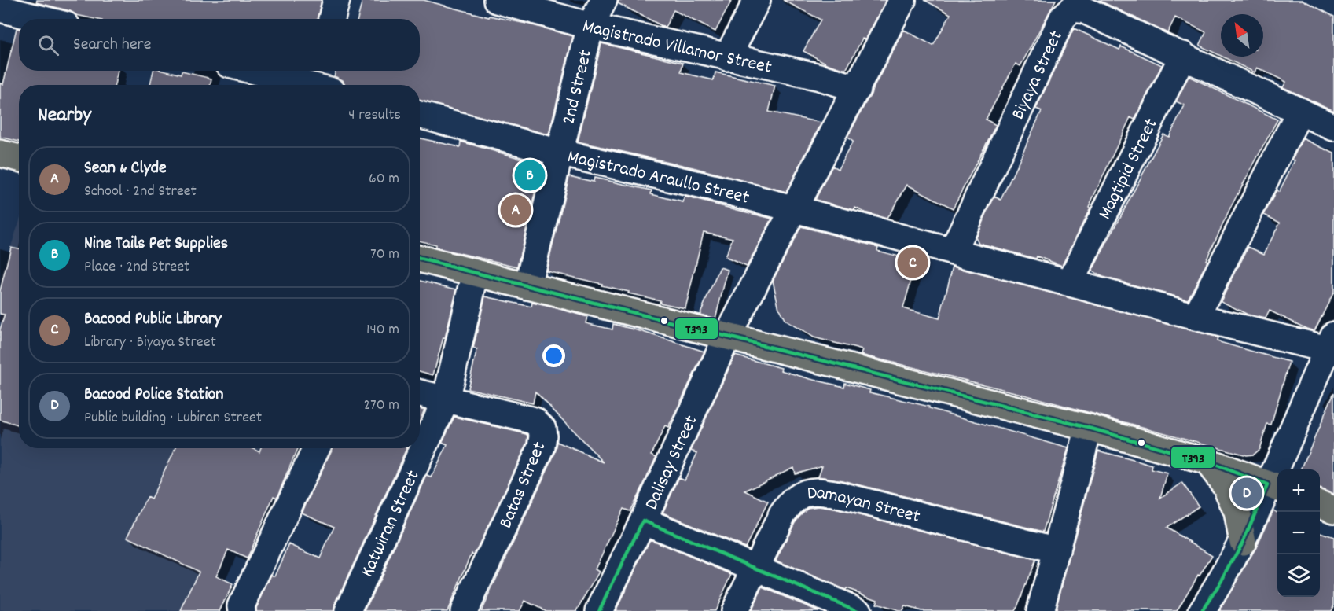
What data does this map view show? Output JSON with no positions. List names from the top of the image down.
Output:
{
  "streets": {
    "street": [
      "Magistrado Villamor Street",
      "Biyaya Street",
      "2nd Street",
      "Magtipid Street",
      "Magistrado Araullo Street",
      "Dalisay Street",
      "Batas Street",
      "Damayan Street",
      "Katwiran Street"
    ]
  },
  "crossings": [
    ["Magistrado Villamor Street", "2nd Street"],
    ["Magistrado Villamor Street", "Dalisay Street"],
    ["Biyaya Street", "Magtipid Street"],
    ["2nd Street", "Magistrado Araullo Street"],
    ["Magistrado Araullo Street", "Dalisay Street"],
    ["Batas Street", "Katwiran Street"]
  ],
  "lines": ["transit line T393"],
  "north": "top left",
  "page": {
    "search": "Search here",
    "heading": ["Nearby", "4 results"],
    "list": [
      {
        "mark": "A",
        "name": "Sean & Clyde",
        "note": "School · 2nd Street",
        "value": "60 m"
      },
      {
        "mark": "B",
        "name": "Nine Tails Pet Supplies",
        "note": "Place · 2nd Street",
        "value": "70 m"
      },
      {
        "mark": "C",
        "name": "Bacood Public Library",
        "note": "Library · Biyaya Street",
        "value": "140 m"
      },
      {
        "mark": "D",
        "name": "Bacood Police Station",
        "note": "Public building · Lubiran Street",
        "value": "270 m"
      }
    ],
    "pins": [
      "B",
      "A",
      "C",
      "D"
    ],
    "map_buttons": ["+", "−"]
  }
}
